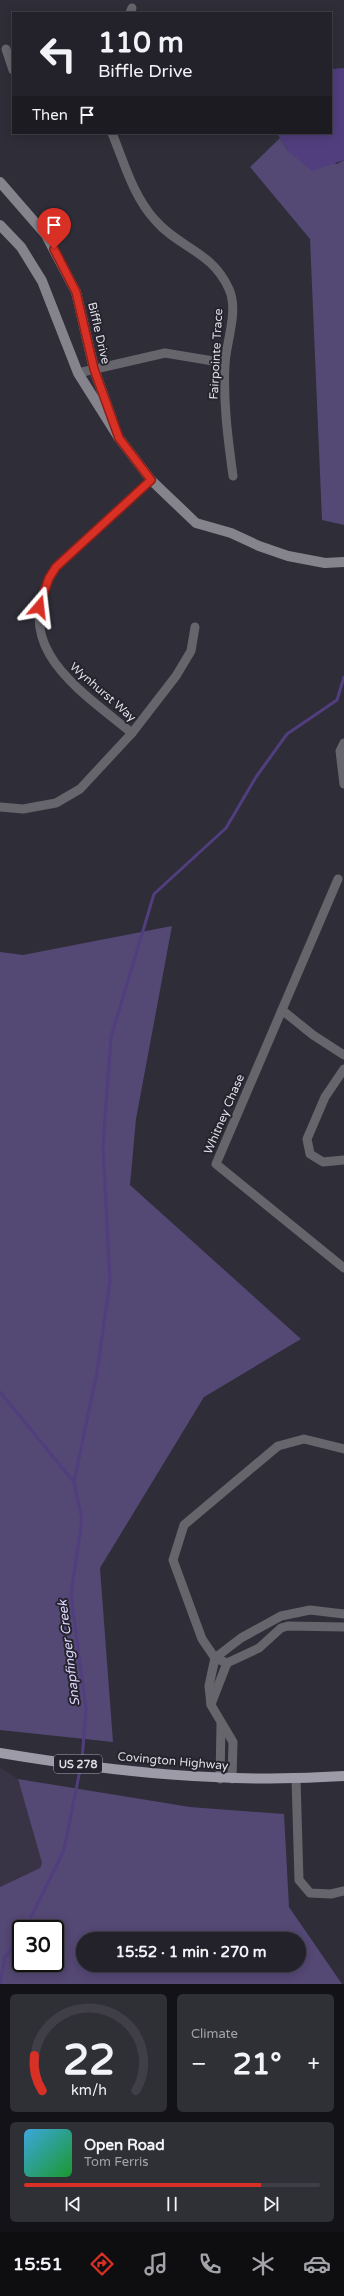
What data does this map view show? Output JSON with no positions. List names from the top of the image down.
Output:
{
  "streets": {
    "main road": ["Covington Highway", "US 278"],
    "street": [
      "Biffle Drive",
      "Fairpointe Trace",
      "Wynhurst Way",
      "Whitney Chase"
    ]
  },
  "crossings": [
    ["Biffle Drive", "Wynhurst Way"]
  ],
  "water": ["Snapfinger Creek"],
  "page": {
    "turn": ["110 m", "Biffle Drive"],
    "then": "Then",
    "limit": "30",
    "trip": "15:52 · 1 min · 270 m",
    "tile": "Climate",
    "heat": ["−", "21°", "+"],
    "song": ["Open Road", "Tom Ferris"],
    "tabs": "15:51",
    "gauge": ["22", "km/h"]
  }
}
